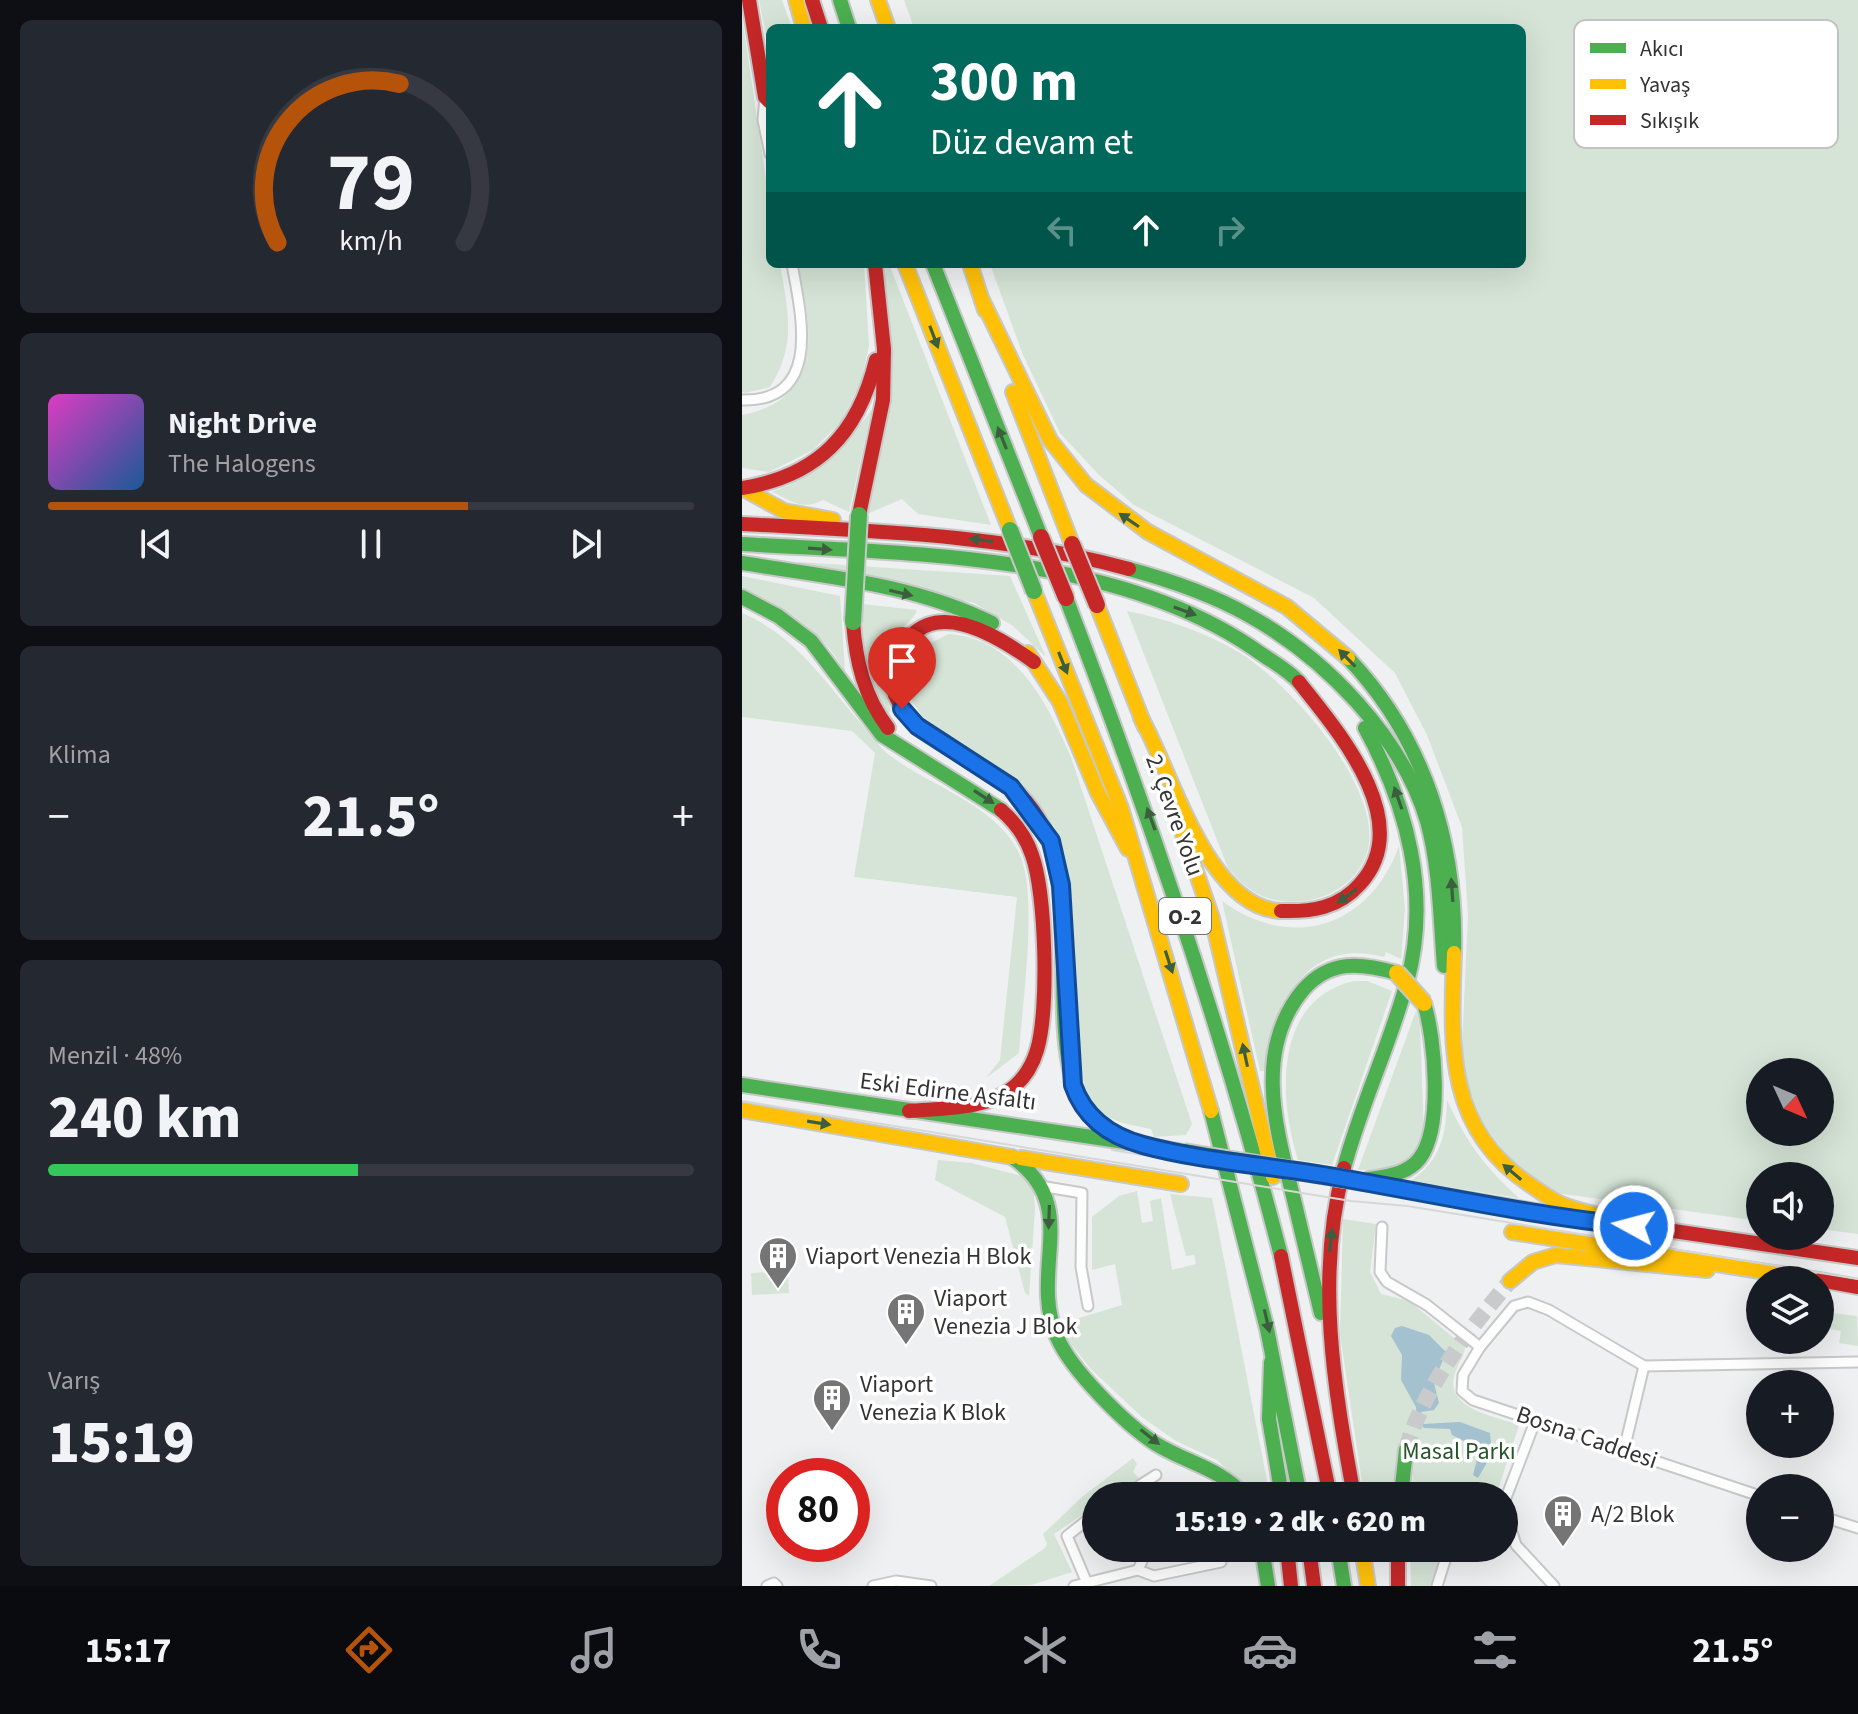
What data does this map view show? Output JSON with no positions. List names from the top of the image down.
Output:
{
  "streets": {
    "main road": ["2. Çevre Yolu", "O-2", "Eski Edirne Asfaltı"],
    "street": ["Bosna Caddesi"]
  },
  "parks": ["Masal Parkı"],
  "places": {
    "building": [
      "Viaport Venezia H Blok",
      "Viaport Venezia J Blok",
      "Viaport Venezia K Blok",
      "A/2 Blok"
    ]
  },
  "legend": ["Akıcı", "Yavaş", "Sıkışık"],
  "north": "bottom right",
  "page": {
    "turn": ["300 m", "Düz devam et"],
    "song": ["Night Drive", "The Halogens"],
    "tile": [
      "Klima",
      ["Menzil · 48%", "240 km"],
      ["Varış", "15:19"]
    ],
    "heat": ["−", "21.5°", "+"],
    "map_buttons": ["+", "−"],
    "limit": "80",
    "trip": "15:19 · 2 dk · 620 m",
    "tabs": ["15:17", "21.5°"],
    "gauge": ["79", "km/h"]
  }
}
